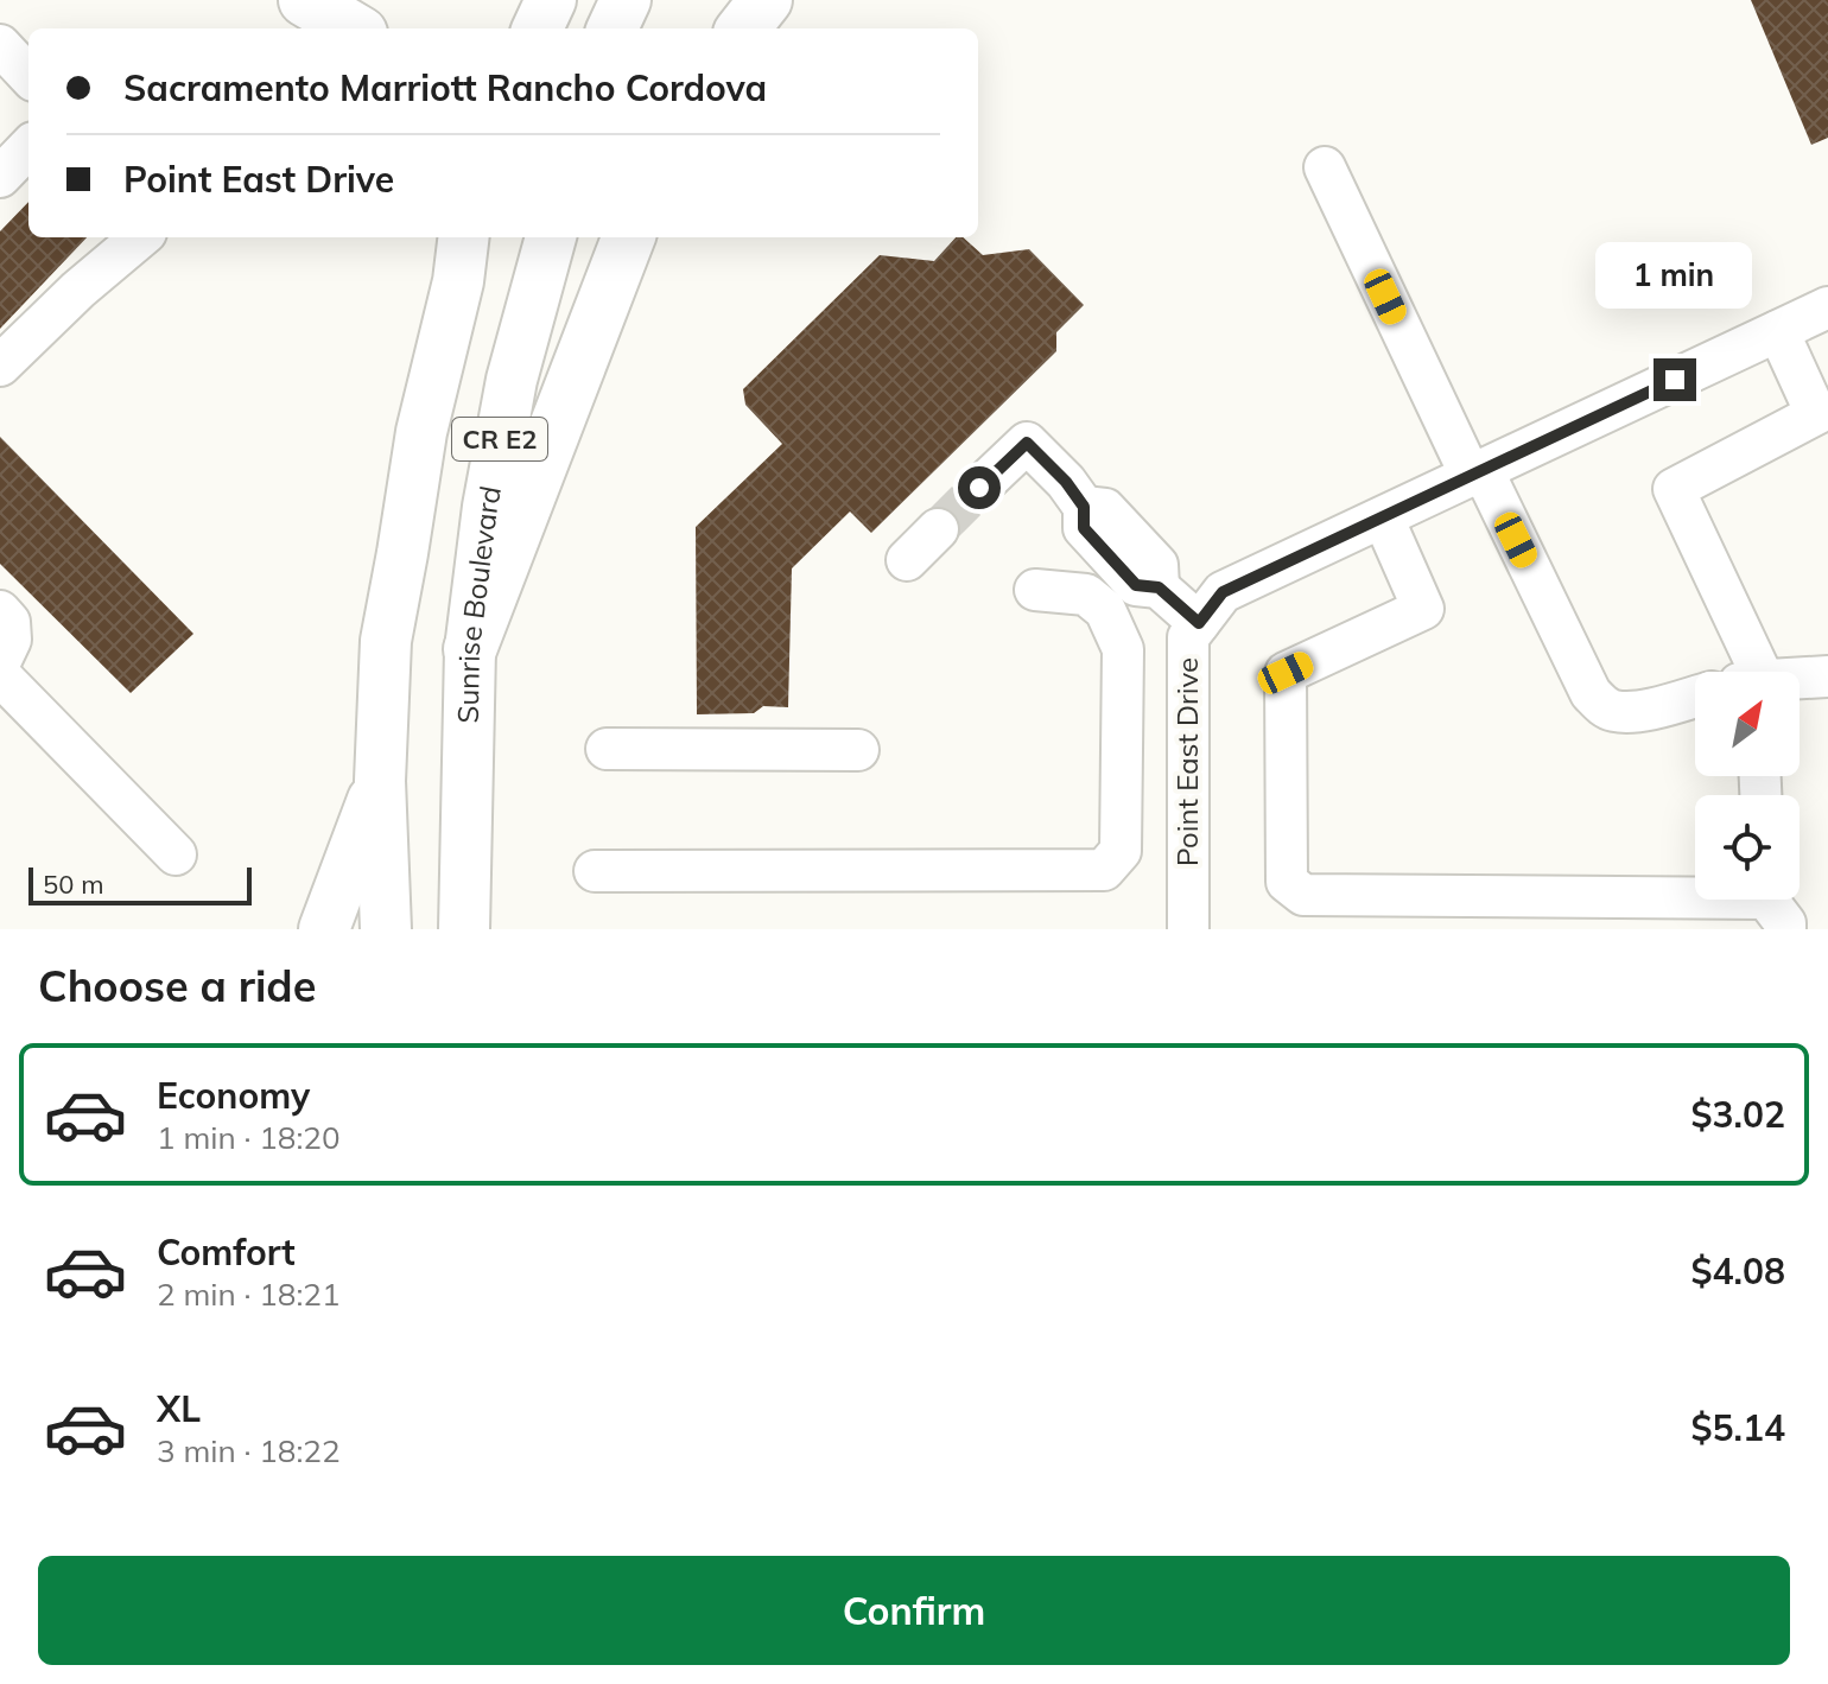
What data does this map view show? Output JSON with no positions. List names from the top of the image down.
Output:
{
  "streets": {
    "main road": ["CR E2", "Sunrise Boulevard"],
    "street": ["Point East Drive"]
  },
  "scale_bar": "50 m",
  "north": "top right",
  "page": {
    "banner": ["Sacramento Marriott Rancho Cordova", "Point East Drive"],
    "bubble": "1 min",
    "scale": "50 m",
    "heading": "Choose a ride",
    "list": [
      {
        "name": "Economy",
        "note": "1 min · 18:20",
        "value": "$3.02"
      },
      {
        "name": "Comfort",
        "note": "2 min · 18:21",
        "value": "$4.08"
      },
      {
        "name": "XL",
        "note": "3 min · 18:22",
        "value": "$5.14"
      }
    ],
    "buttons": "Confirm"
  }
}
